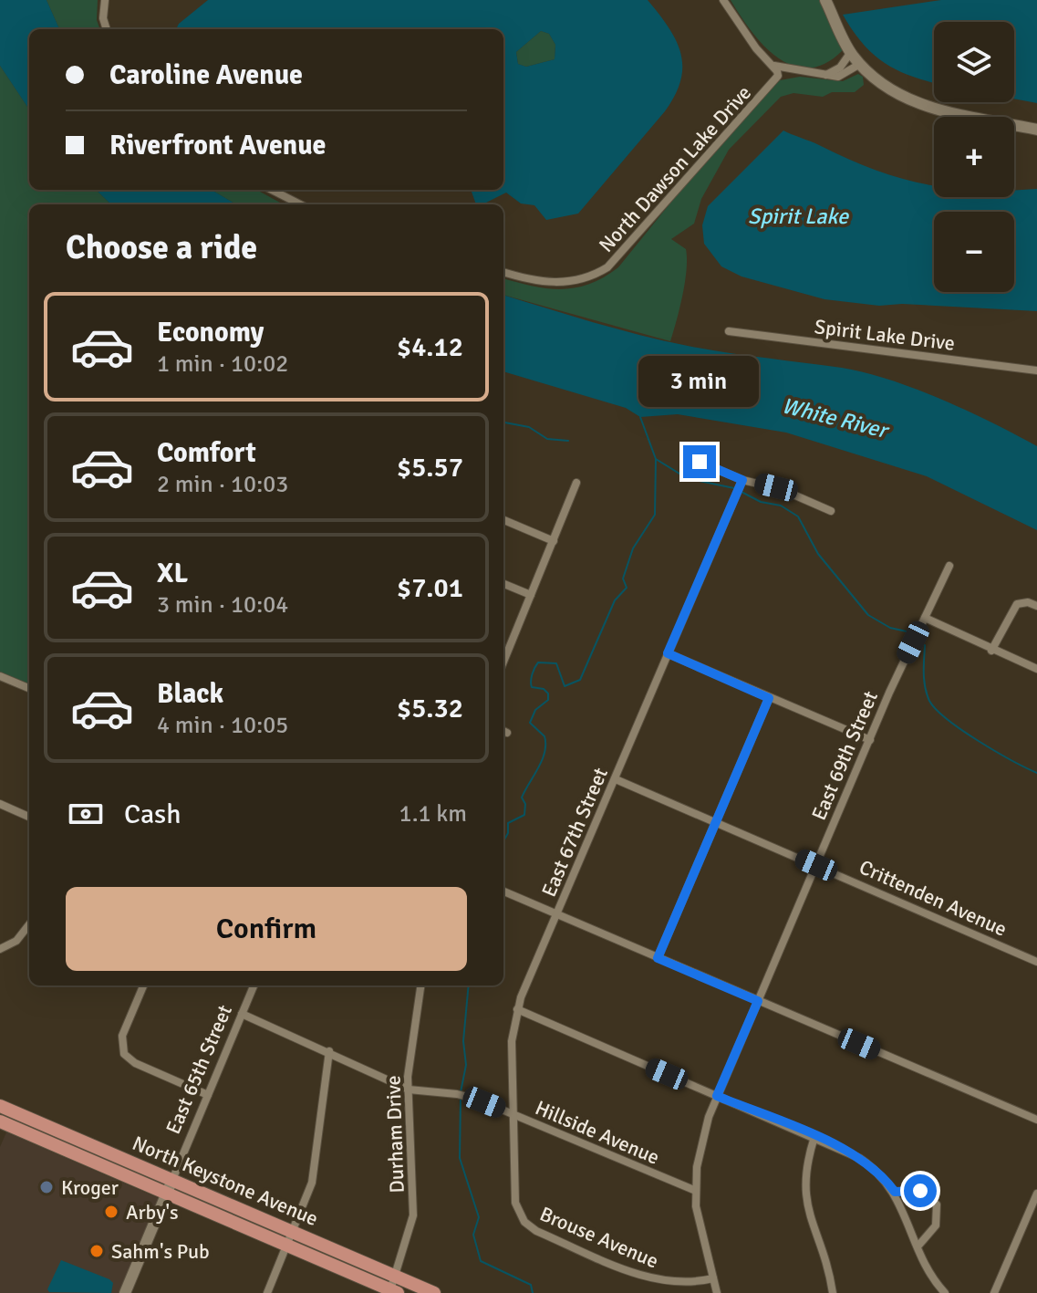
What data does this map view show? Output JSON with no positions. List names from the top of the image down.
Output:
{
  "streets": {
    "main road": ["North Keystone Avenue"],
    "street": [
      "North Dawson Lake Drive",
      "Spirit Lake Drive",
      "East 69th Street",
      "East 67th Street",
      "Crittenden Avenue",
      "East 65th Street",
      "Hillside Avenue",
      "Durham Drive",
      "Brouse Avenue"
    ]
  },
  "crossings": [
    ["East 69th Street", "Crittenden Avenue"],
    ["East 69th Street", "Hillside Avenue"],
    ["East 69th Street", "Brouse Avenue"],
    ["East 67th Street", "Crittenden Avenue"],
    ["East 67th Street", "Hillside Avenue"],
    ["East 67th Street", "Brouse Avenue"],
    ["East 65th Street", "Hillside Avenue"],
    ["East 65th Street", "North Keystone Avenue"],
    ["Hillside Avenue", "Durham Drive"],
    ["Durham Drive", "North Keystone Avenue"]
  ],
  "water": ["Spirit Lake", "White River"],
  "places": ["Kroger", "Arby's", "Sahm's Pub"],
  "page": {
    "map_buttons": ["+", "−"],
    "banner": ["Caroline Avenue", "Riverfront Avenue"],
    "heading": "Choose a ride",
    "list": [
      {
        "name": "Economy",
        "note": "1 min · 10:02",
        "value": "$4.12"
      },
      {
        "name": "Comfort",
        "note": "2 min · 10:03",
        "value": "$5.57"
      },
      {
        "name": "XL",
        "note": "3 min · 10:04",
        "value": "$7.01"
      },
      {
        "name": "Black",
        "note": "4 min · 10:05",
        "value": "$5.32"
      }
    ],
    "bubble": "3 min",
    "pay": ["Cash", "1.1 km"],
    "buttons": "Confirm"
  }
}
